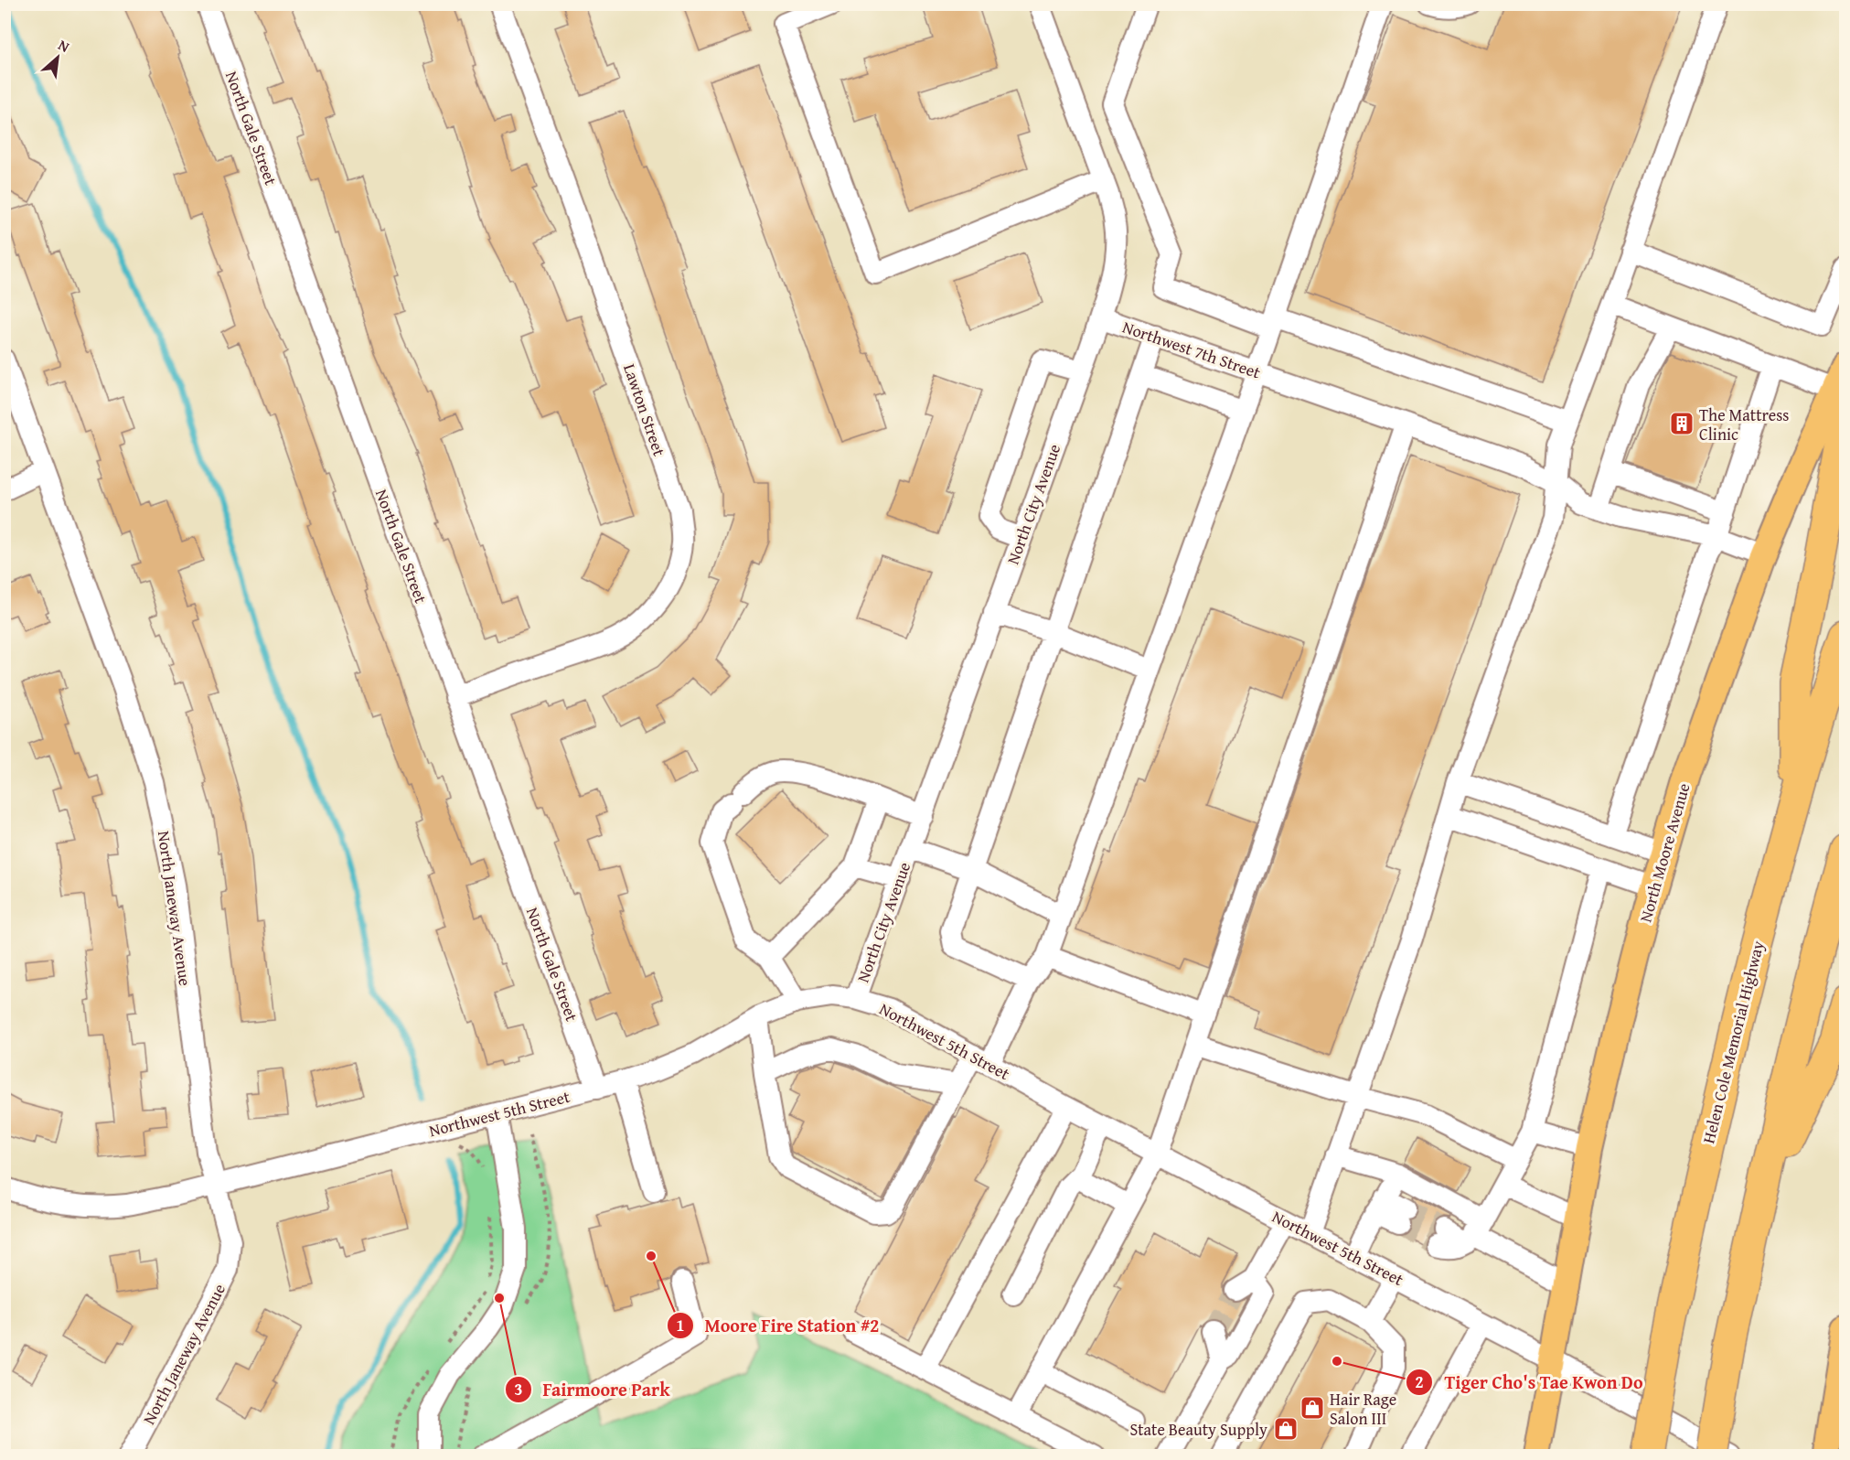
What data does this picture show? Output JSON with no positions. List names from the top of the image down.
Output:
{
  "streets": {
    "highway": ["Helen Cole Memorial Highway"],
    "main road": ["North Moore Avenue"],
    "street": [
      "North Gale Street",
      "Northwest 7th Street",
      "Lawton Street",
      "North City Avenue",
      "North Janeway Avenue",
      "Northwest 5th Street"
    ]
  },
  "crossings": [
    ["North Gale Street", "Lawton Street"],
    ["North Gale Street", "Northwest 5th Street"],
    ["Northwest 7th Street", "North City Avenue"],
    ["Northwest 7th Street", "North Moore Avenue"],
    ["North City Avenue", "Northwest 5th Street"],
    ["North Moore Avenue", "Northwest 5th Street"],
    ["North Janeway Avenue", "Northwest 5th Street"]
  ],
  "places": {
    "building": ["The Mattress Clinic"],
    "other": ["Moore Fire Station #2", "Fairmoore Park", "Tiger Cho's Tae Kwon Do"],
    "shop": ["Hair Rage Salon III", "State Beauty Supply"]
  },
  "north": "top right"
}
